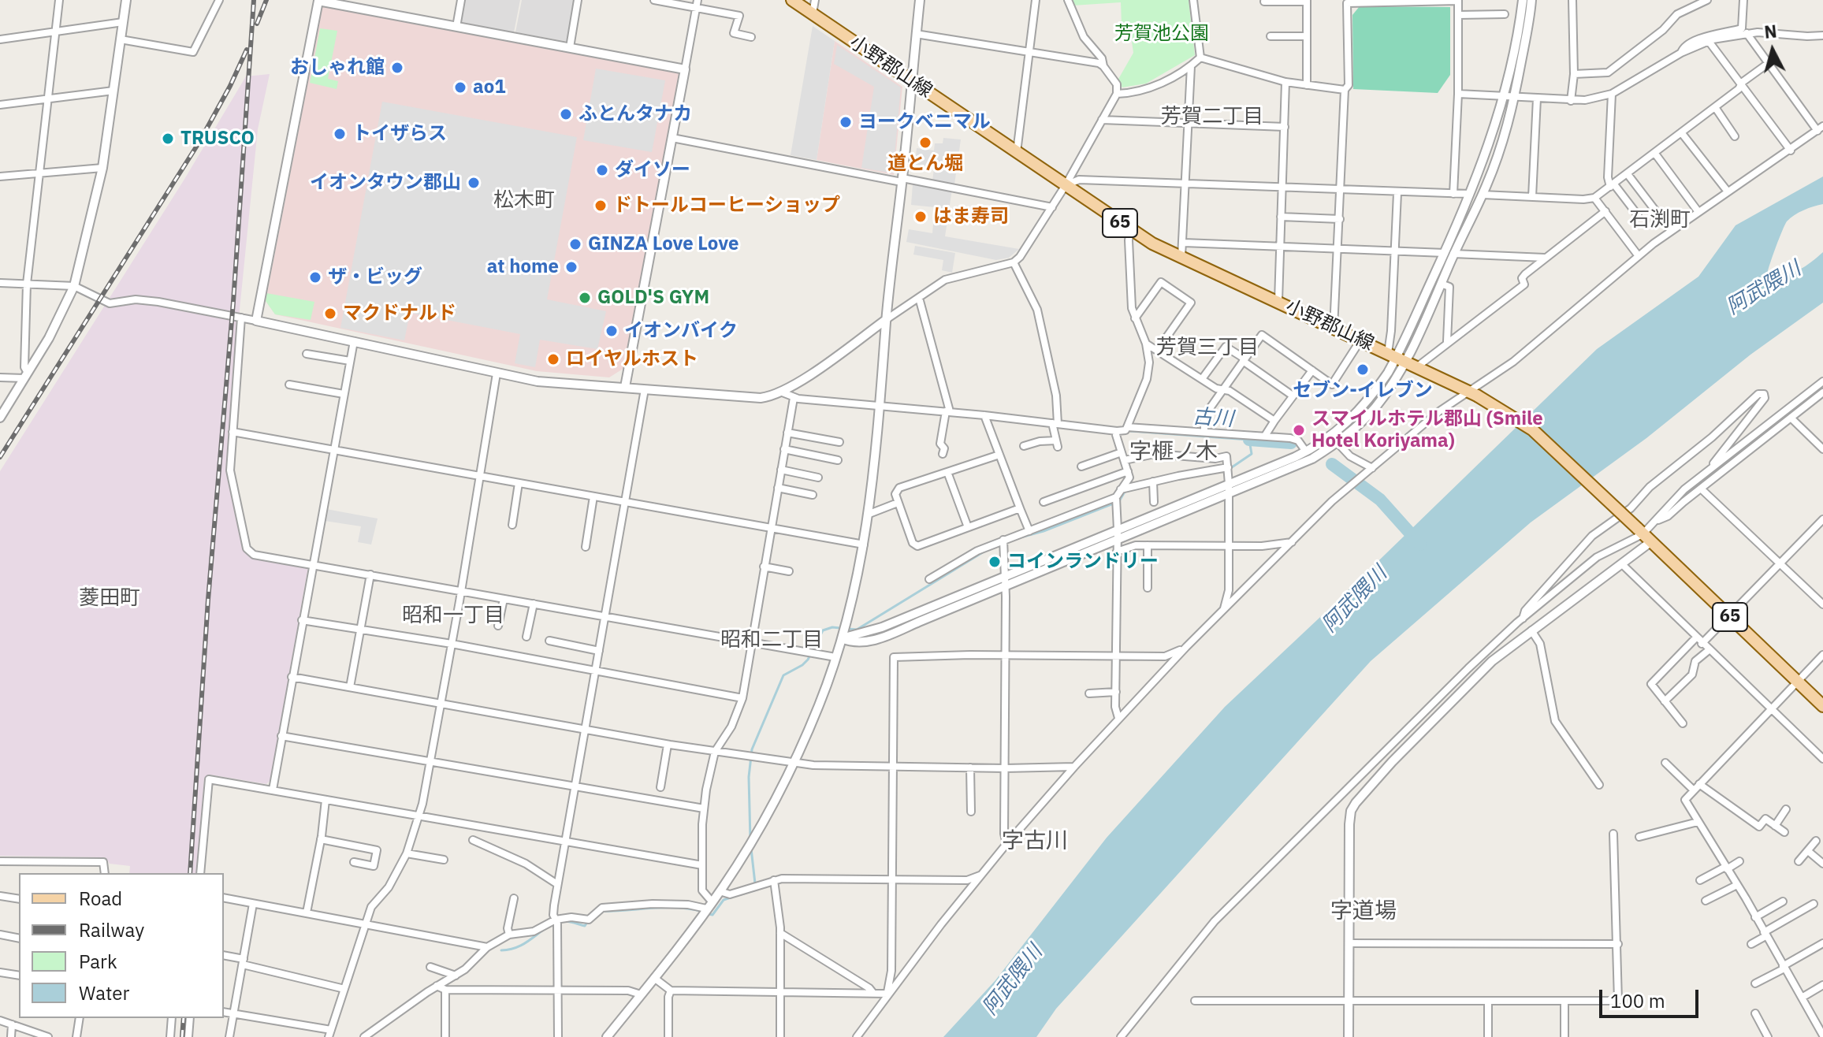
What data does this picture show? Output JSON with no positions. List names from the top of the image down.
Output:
{
  "streets": {
    "main road": ["小野郡山線", "65"]
  },
  "districts": [
    "芳賀二丁目",
    "松木町",
    "石渕町",
    "芳賀三丁目",
    "字榧ノ木",
    "菱田町",
    "昭和一丁目",
    "昭和二丁目",
    "字古川",
    "字道場"
  ],
  "water": ["阿武隈川", "古川"],
  "parks": ["芳賀池公園"],
  "places": [
    "おしゃれ館",
    "ao1",
    "ふとんタナカ",
    "ヨークベニマル",
    "トイザらス",
    "TRUSCO",
    "道とん堀",
    "ダイソー",
    "イオンタウン郡山",
    "ドトールコーヒーショップ",
    "はま寿司",
    "GINZA Love Love",
    "at home",
    "ザ・ビッグ",
    "GOLD'S GYM",
    "マクドナルド",
    "イオンバイク",
    "ロイヤルホスト",
    "セブン-イレブン",
    "スマイルホテル郡山 (Smile Hotel Koriyama)",
    "コインランドリー"
  ],
  "legend": [
    "Road",
    "Railway",
    "Park",
    "Water"
  ],
  "scale_bar": "100 m",
  "north": "top"
}
